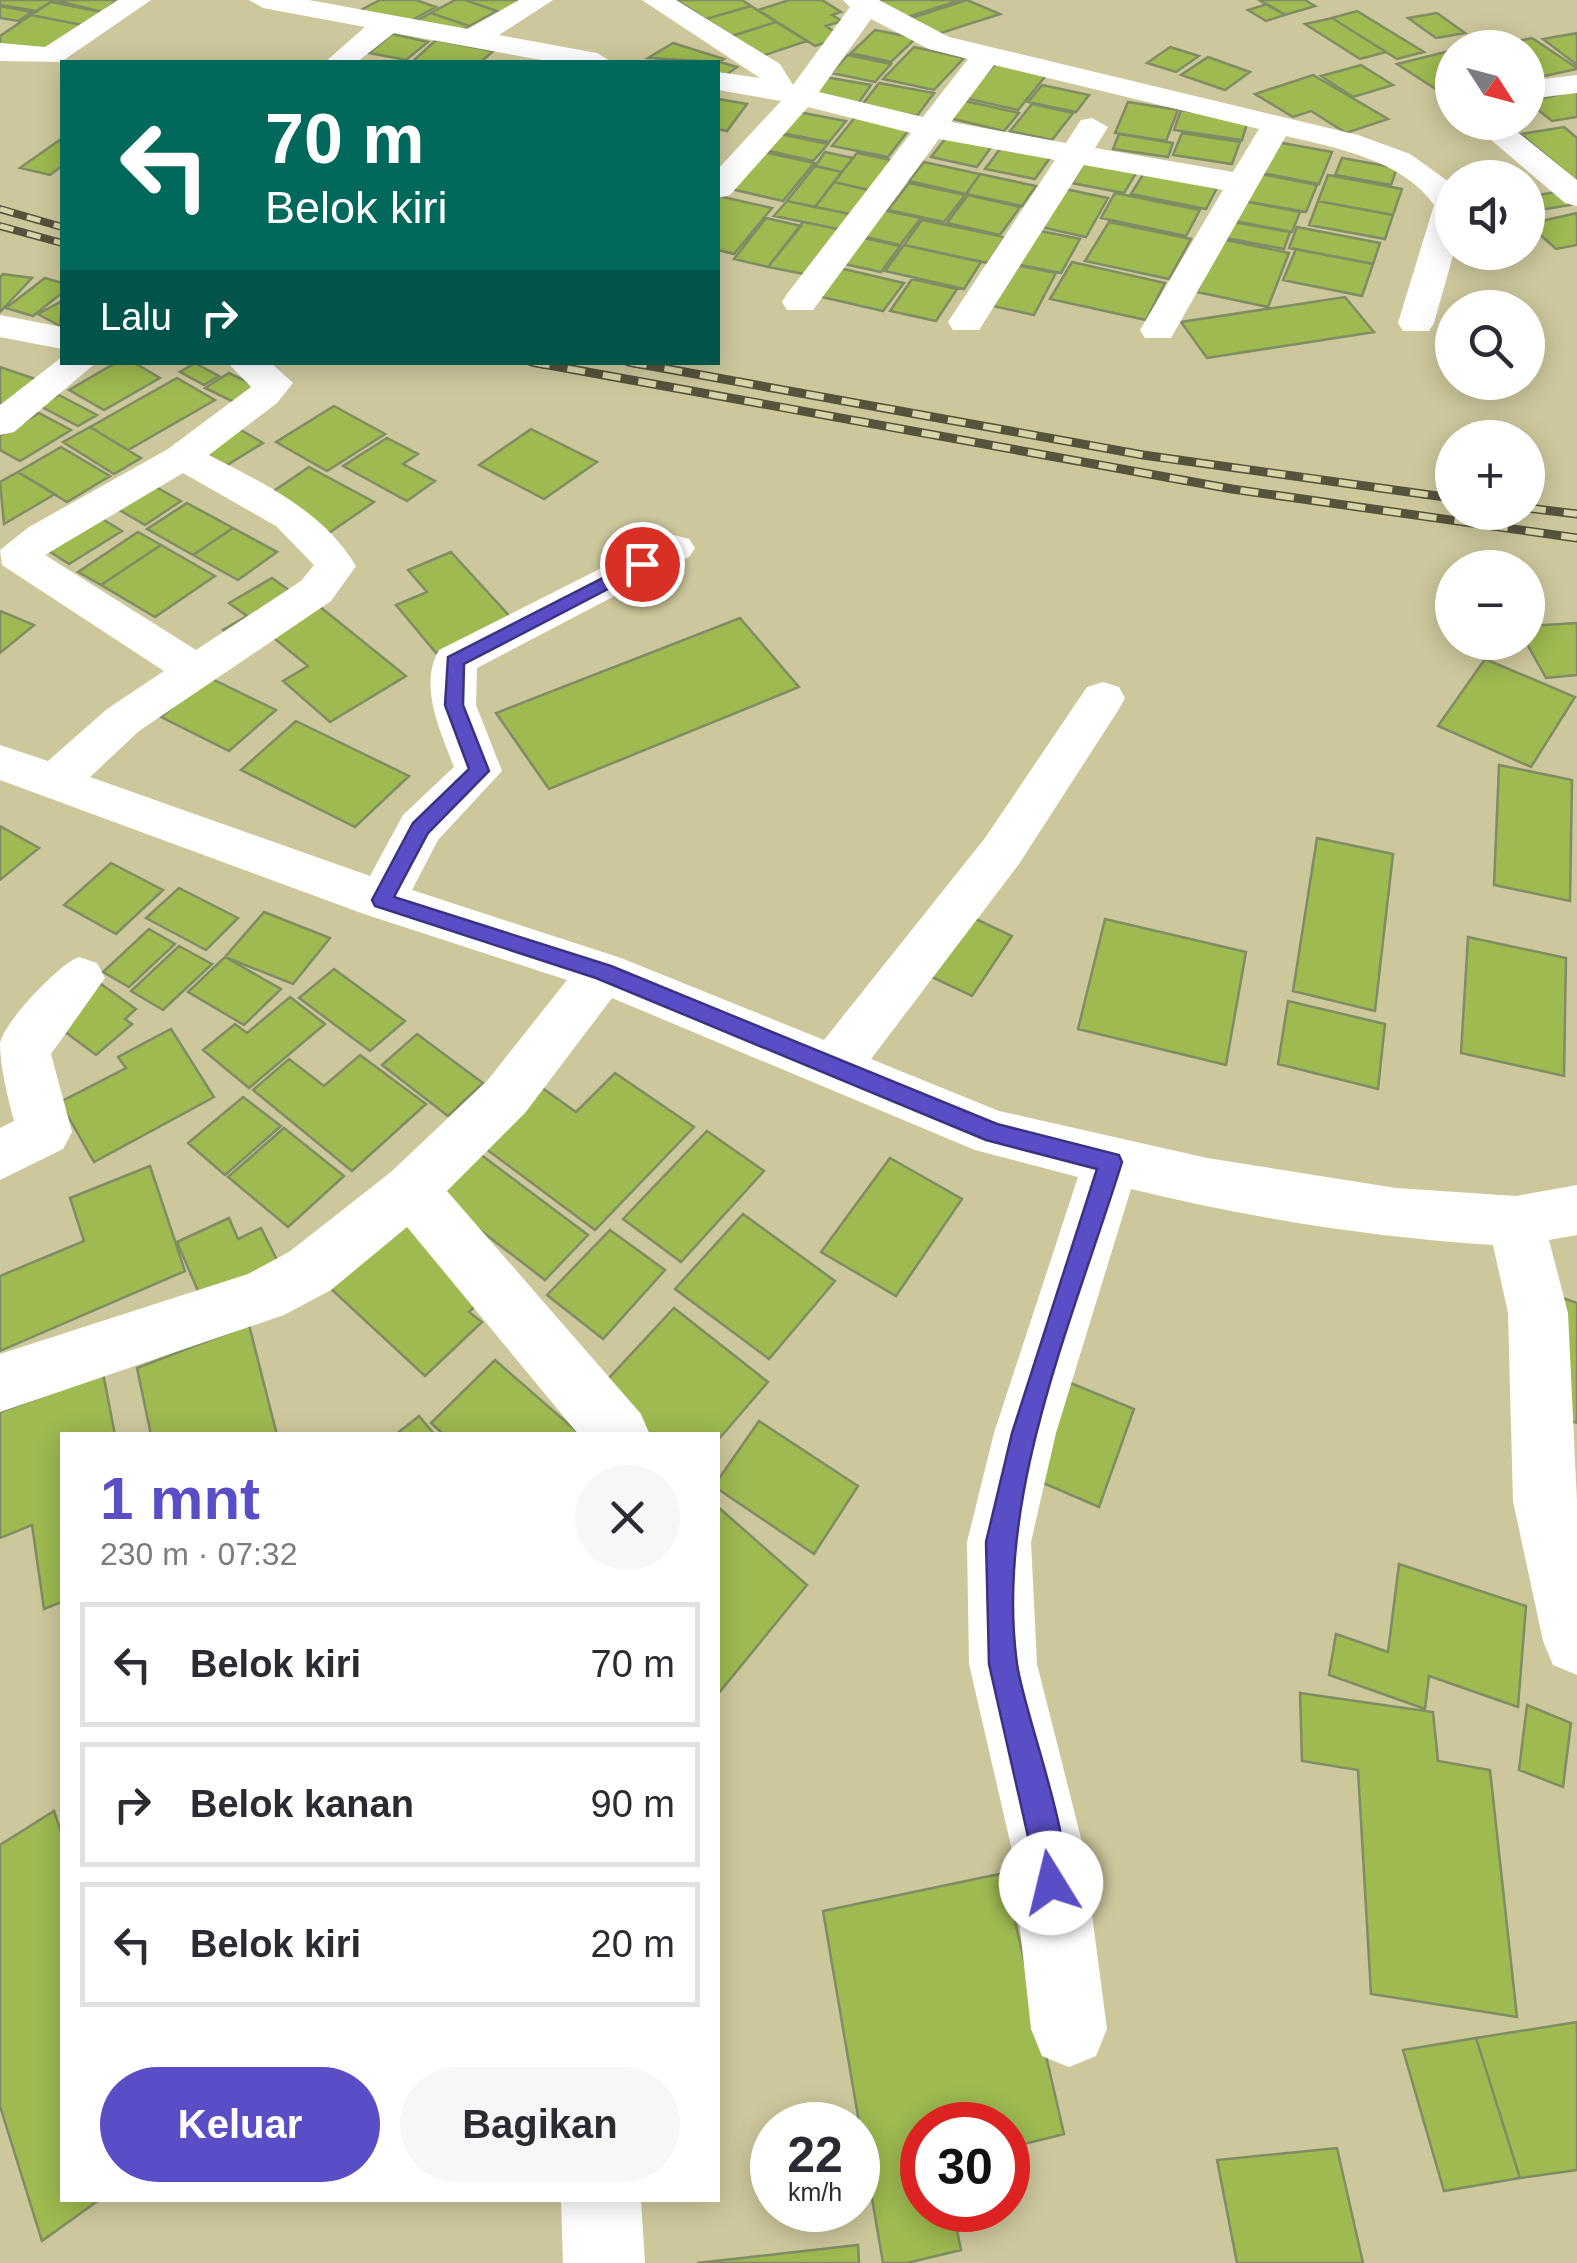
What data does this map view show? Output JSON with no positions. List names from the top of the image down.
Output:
{
  "north": "bottom right",
  "page": {
    "map_buttons": ["+", "−"],
    "turn": ["70 m", "Belok kiri"],
    "then": "Lalu",
    "heading": ["1 mnt", "230 m · 07:32"],
    "list": [
      {
        "name": "Belok kiri",
        "value": "70 m"
      },
      {
        "name": "Belok kanan",
        "value": "90 m"
      },
      {
        "name": "Belok kiri",
        "value": "20 m"
      }
    ],
    "buttons": ["Keluar", "Bagikan"],
    "speed": "22 km/h",
    "limit": "30"
  }
}
